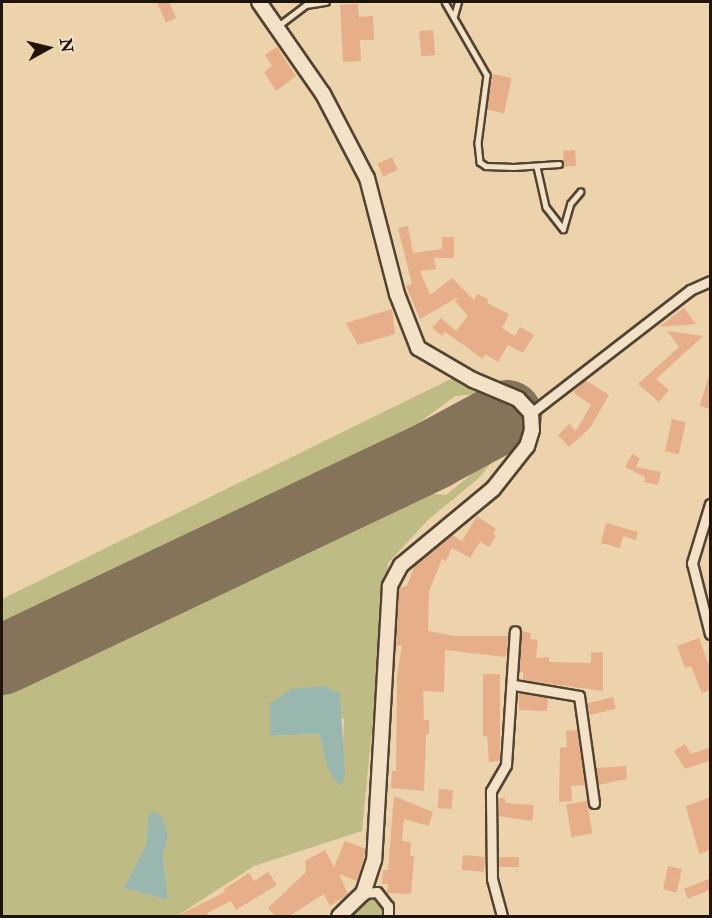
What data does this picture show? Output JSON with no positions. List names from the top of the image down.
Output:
{
  "north": "right"
}
